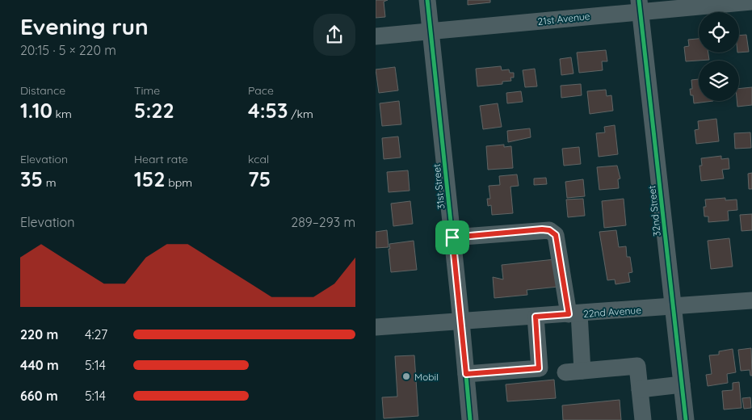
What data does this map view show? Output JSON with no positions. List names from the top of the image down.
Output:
{
  "streets": {
    "street": [
      "21st Avenue",
      "31st Street",
      "32nd Street",
      "22nd Avenue"
    ]
  },
  "crossings": [
    ["21st Avenue", "31st Street"],
    ["21st Avenue", "32nd Street"],
    ["31st Street", "22nd Avenue"],
    ["32nd Street", "22nd Avenue"]
  ],
  "places": ["Mobil"],
  "page": {
    "heading": ["Evening run", "20:15 · 5 × 220 m"],
    "stats": [
      ["Distance", "1.10 km"],
      ["Time", "5:22"],
      ["Pace", "4:53 /km"],
      ["Elevation", "35 m"],
      ["Heart rate", "152 bpm"],
      ["kcal", "75"]
    ],
    "chart": ["Elevation", "289–293 m"],
    "list": [
      {
        "name": "220 m",
        "note": "4:27"
      },
      {
        "name": "440 m",
        "note": "5:14"
      },
      {
        "name": "660 m",
        "note": "5:14"
      }
    ]
  }
}
